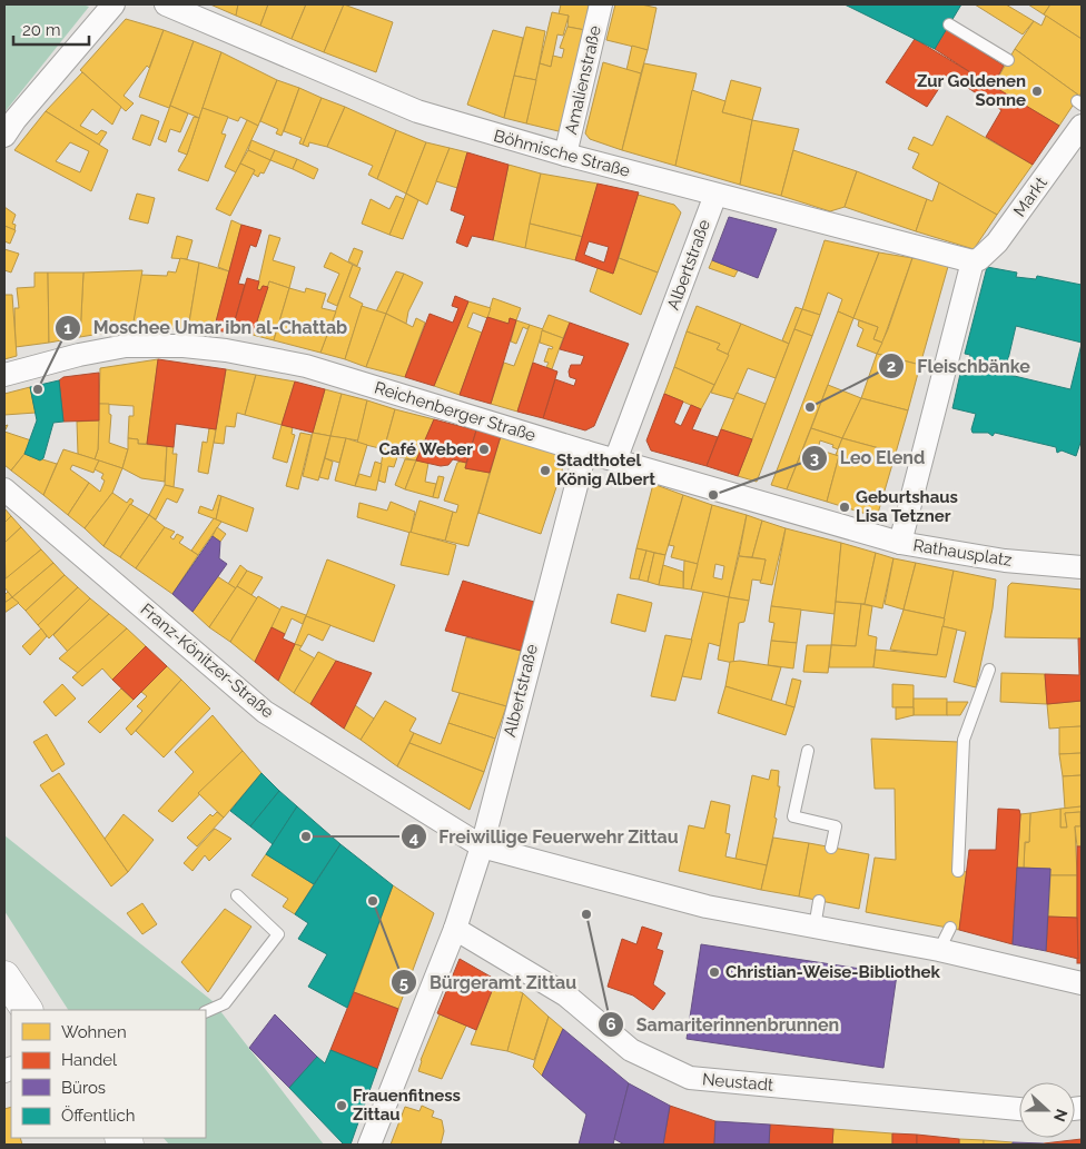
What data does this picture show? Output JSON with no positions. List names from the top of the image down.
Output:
{
  "streets": {
    "street": [
      "Amalienstraße",
      "Böhmische Straße",
      "Markt",
      "Albertstraße",
      "Reichenberger Straße",
      "Rathausplatz",
      "Franz-Könitzer-Straße",
      "Neustadt"
    ]
  },
  "crossings": [
    ["Amalienstraße", "Böhmische Straße"],
    ["Böhmische Straße", "Markt"],
    ["Böhmische Straße", "Albertstraße"],
    ["Böhmische Straße", "Rathausplatz"],
    ["Markt", "Rathausplatz"],
    ["Albertstraße", "Reichenberger Straße"],
    ["Albertstraße", "Franz-Könitzer-Straße"],
    ["Albertstraße", "Neustadt"],
    ["Reichenberger Straße", "Rathausplatz"]
  ],
  "places": [
    "Zur Goldenen Sonne",
    "Moschee Umar ibn al-Chattab",
    "Fleischbänke",
    "Café Weber",
    "Stadthotel König Albert",
    "Leo Elend",
    "Geburtshaus Lisa Tetzner",
    "Freiwillige Feuerwehr Zittau",
    "Bürgeramt Zittau",
    "Samariterinnenbrunnen",
    "Christian-Weise-Bibliothek",
    "Frauenfitness Zittau"
  ],
  "legend": [
    "Wohnen",
    "Handel",
    "Büros",
    "Öffentlich"
  ],
  "scale_bar": "20 m",
  "north": "right"
}
